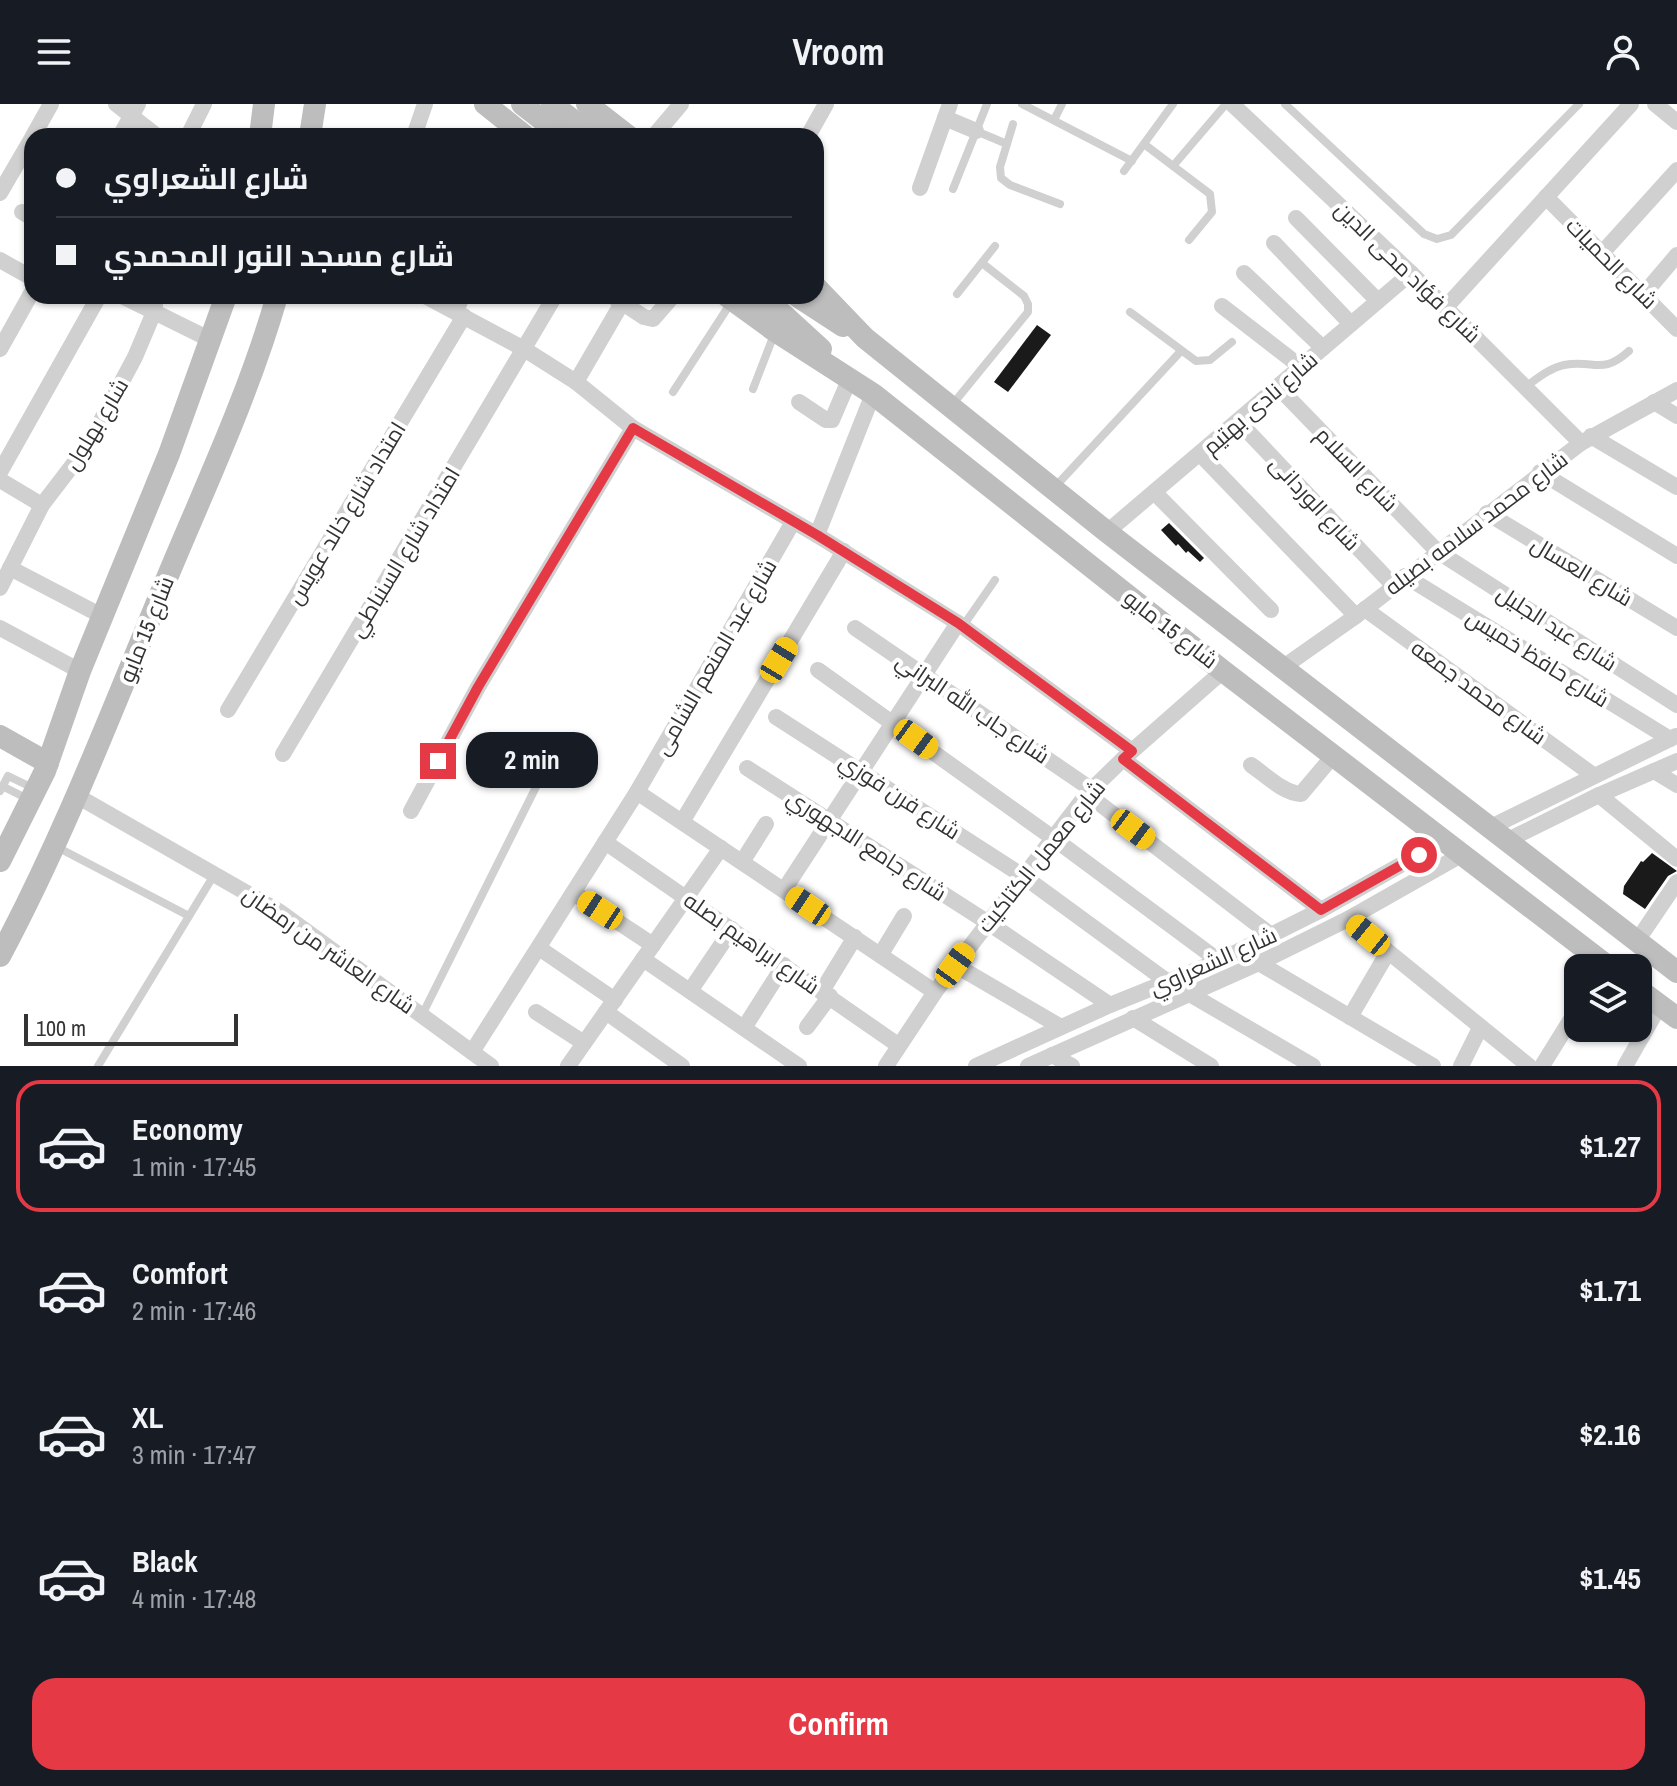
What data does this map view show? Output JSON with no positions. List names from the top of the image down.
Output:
{
  "streets": {
    "main road": ["شارع 15 مايو"],
    "street": [
      "شارع الحميات",
      "شارع فؤاد محى الدين",
      "شارع نادى بهتيم",
      "شارع بهلول",
      "شارع السلام",
      "شارع الوردانى",
      "امتداد شارع خالد عويس",
      "شارع محمد سلامه بصيله",
      "امتداد شارع السنباطي",
      "شارع العسال",
      "شارع عبد الجليل",
      "شارع عبد المنعم الشامى",
      "شارع حافظ خميس",
      "شارع محمد جمعه",
      "شارع جاب الله البراني",
      "شارع فرن فوزي",
      "شارع جامع الاجهوري",
      "شارع معمل الكتاكيت",
      "شارع ابراهيم بصله",
      "شارع العاشر من رمضان",
      "شارع الشعراوي"
    ]
  },
  "crossings": [
    ["شارع فؤاد محى الدين", "شارع نادى بهتيم"],
    ["شارع فؤاد محى الدين", "شارع محمد سلامه بصيله"],
    ["شارع نادى بهتيم", "شارع السلام"],
    ["شارع نادى بهتيم", "شارع الوردانى"],
    ["شارع نادى بهتيم", "شارع 15 مايو"],
    ["شارع نادى بهتيم", "شارع محمد جمعه"],
    ["شارع السلام", "شارع محمد سلامه بصيله"],
    ["شارع السلام", "شارع عبد الجليل"],
    ["شارع الوردانى", "شارع محمد سلامه بصيله"],
    ["شارع الوردانى", "شارع حافظ خميس"],
    ["شارع محمد سلامه بصيله", "شارع العسال"],
    ["شارع محمد سلامه بصيله", "شارع عبد الجليل"],
    ["شارع محمد سلامه بصيله", "شارع 15 مايو"],
    ["شارع محمد سلامه بصيله", "شارع حافظ خميس"],
    ["شارع محمد سلامه بصيله", "شارع محمد جمعه"],
    ["شارع 15 مايو", "شارع معمل الكتاكيت"],
    ["شارع 15 مايو", "شارع العاشر من رمضان"],
    ["شارع 15 مايو", "شارع الشعراوي"],
    ["شارع عبد المنعم الشامى", "شارع ابراهيم بصله"],
    ["شارع عبد المنعم الشامى", "شارع العاشر من رمضان"],
    ["شارع جاب الله البراني", "شارع معمل الكتاكيت"],
    ["شارع جاب الله البراني", "شارع الشعراوي"],
    ["شارع فرن فوزي", "شارع معمل الكتاكيت"],
    ["شارع فرن فوزي", "شارع الشعراوي"],
    ["شارع جامع الاجهوري", "شارع معمل الكتاكيت"],
    ["شارع جامع الاجهوري", "شارع الشعراوي"],
    ["شارع معمل الكتاكيت", "شارع ابراهيم بصله"]
  ],
  "scale_bar": "100 m",
  "page": {
    "header": "Vroom",
    "banner": ["شارع الشعراوي", "شارع مسجد النور المحمدي"],
    "bubble": "2 min",
    "scale": "100 m",
    "list": [
      {
        "name": "Economy",
        "note": "1 min · 17:45",
        "value": "$1.27"
      },
      {
        "name": "Comfort",
        "note": "2 min · 17:46",
        "value": "$1.71"
      },
      {
        "name": "XL",
        "note": "3 min · 17:47",
        "value": "$2.16"
      },
      {
        "name": "Black",
        "note": "4 min · 17:48",
        "value": "$1.45"
      }
    ],
    "buttons": "Confirm"
  }
}
